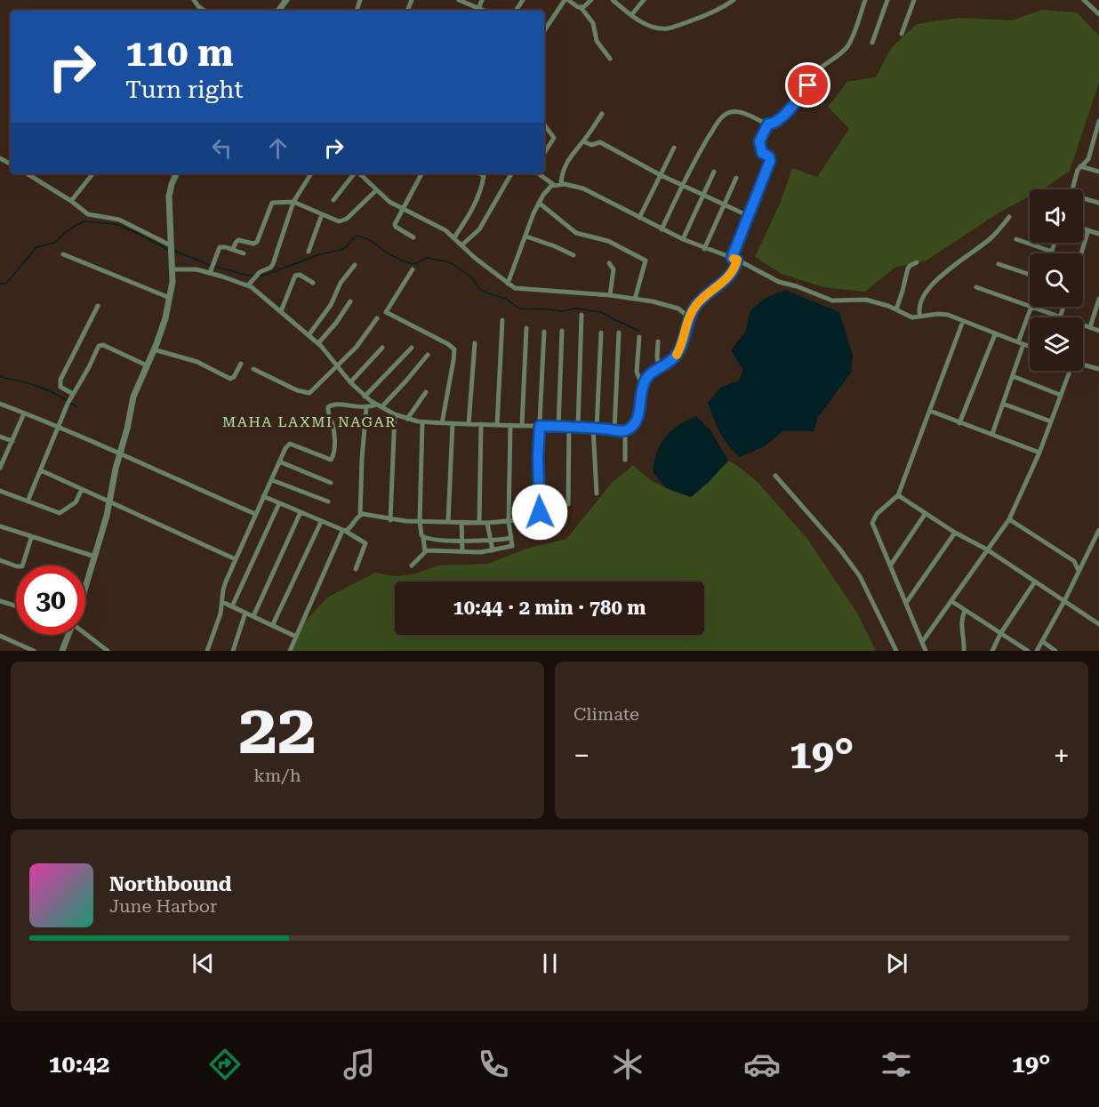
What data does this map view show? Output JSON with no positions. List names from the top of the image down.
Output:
{
  "districts": ["MAHA LAXMI NAGAR"],
  "page": {
    "turn": ["110 m", "Turn right"],
    "limit": "30",
    "trip": "10:44 · 2 min · 780 m",
    "tile": [
      ["22", "km/h"],
      "Climate"
    ],
    "heat": ["−", "19°", "+"],
    "song": ["Northbound", "June Harbor"],
    "tabs": ["10:42", "19°"]
  }
}
